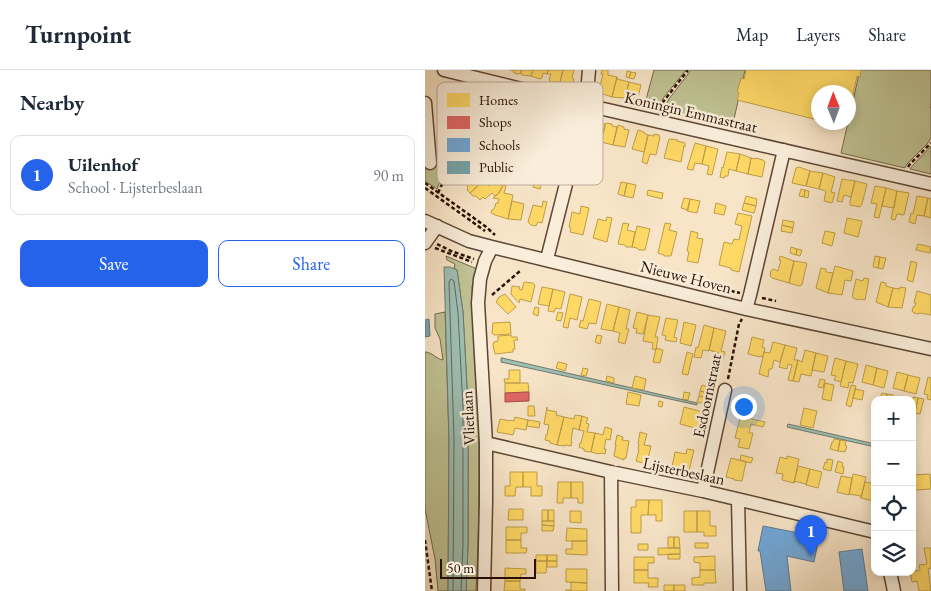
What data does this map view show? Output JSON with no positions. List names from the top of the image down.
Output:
{
  "streets": {
    "street": [
      "Koningin Emmastraat",
      "Nieuwe Hoven",
      "Esdoornstraat",
      "Vlietlaan",
      "Lijsterbeslaan"
    ]
  },
  "crossings": [
    ["Nieuwe Hoven", "Esdoornstraat"],
    ["Nieuwe Hoven", "Vlietlaan"],
    ["Esdoornstraat", "Lijsterbeslaan"],
    ["Vlietlaan", "Lijsterbeslaan"]
  ],
  "legend": [
    "Homes",
    "Shops",
    "Schools",
    "Public"
  ],
  "scale_bar": "50 m",
  "north": "top",
  "page": {
    "header": "Turnpoint",
    "nav": ["Map", "Layers", "Share"],
    "heading": "Nearby",
    "list": [
      {
        "mark": "1",
        "name": "Uilenhof",
        "note": "School · Lijsterbeslaan",
        "value": "90 m"
      }
    ],
    "buttons": ["Save", "Share"],
    "map_buttons": ["+", "−"],
    "pins": "1",
    "scale": "50 m"
  }
}
